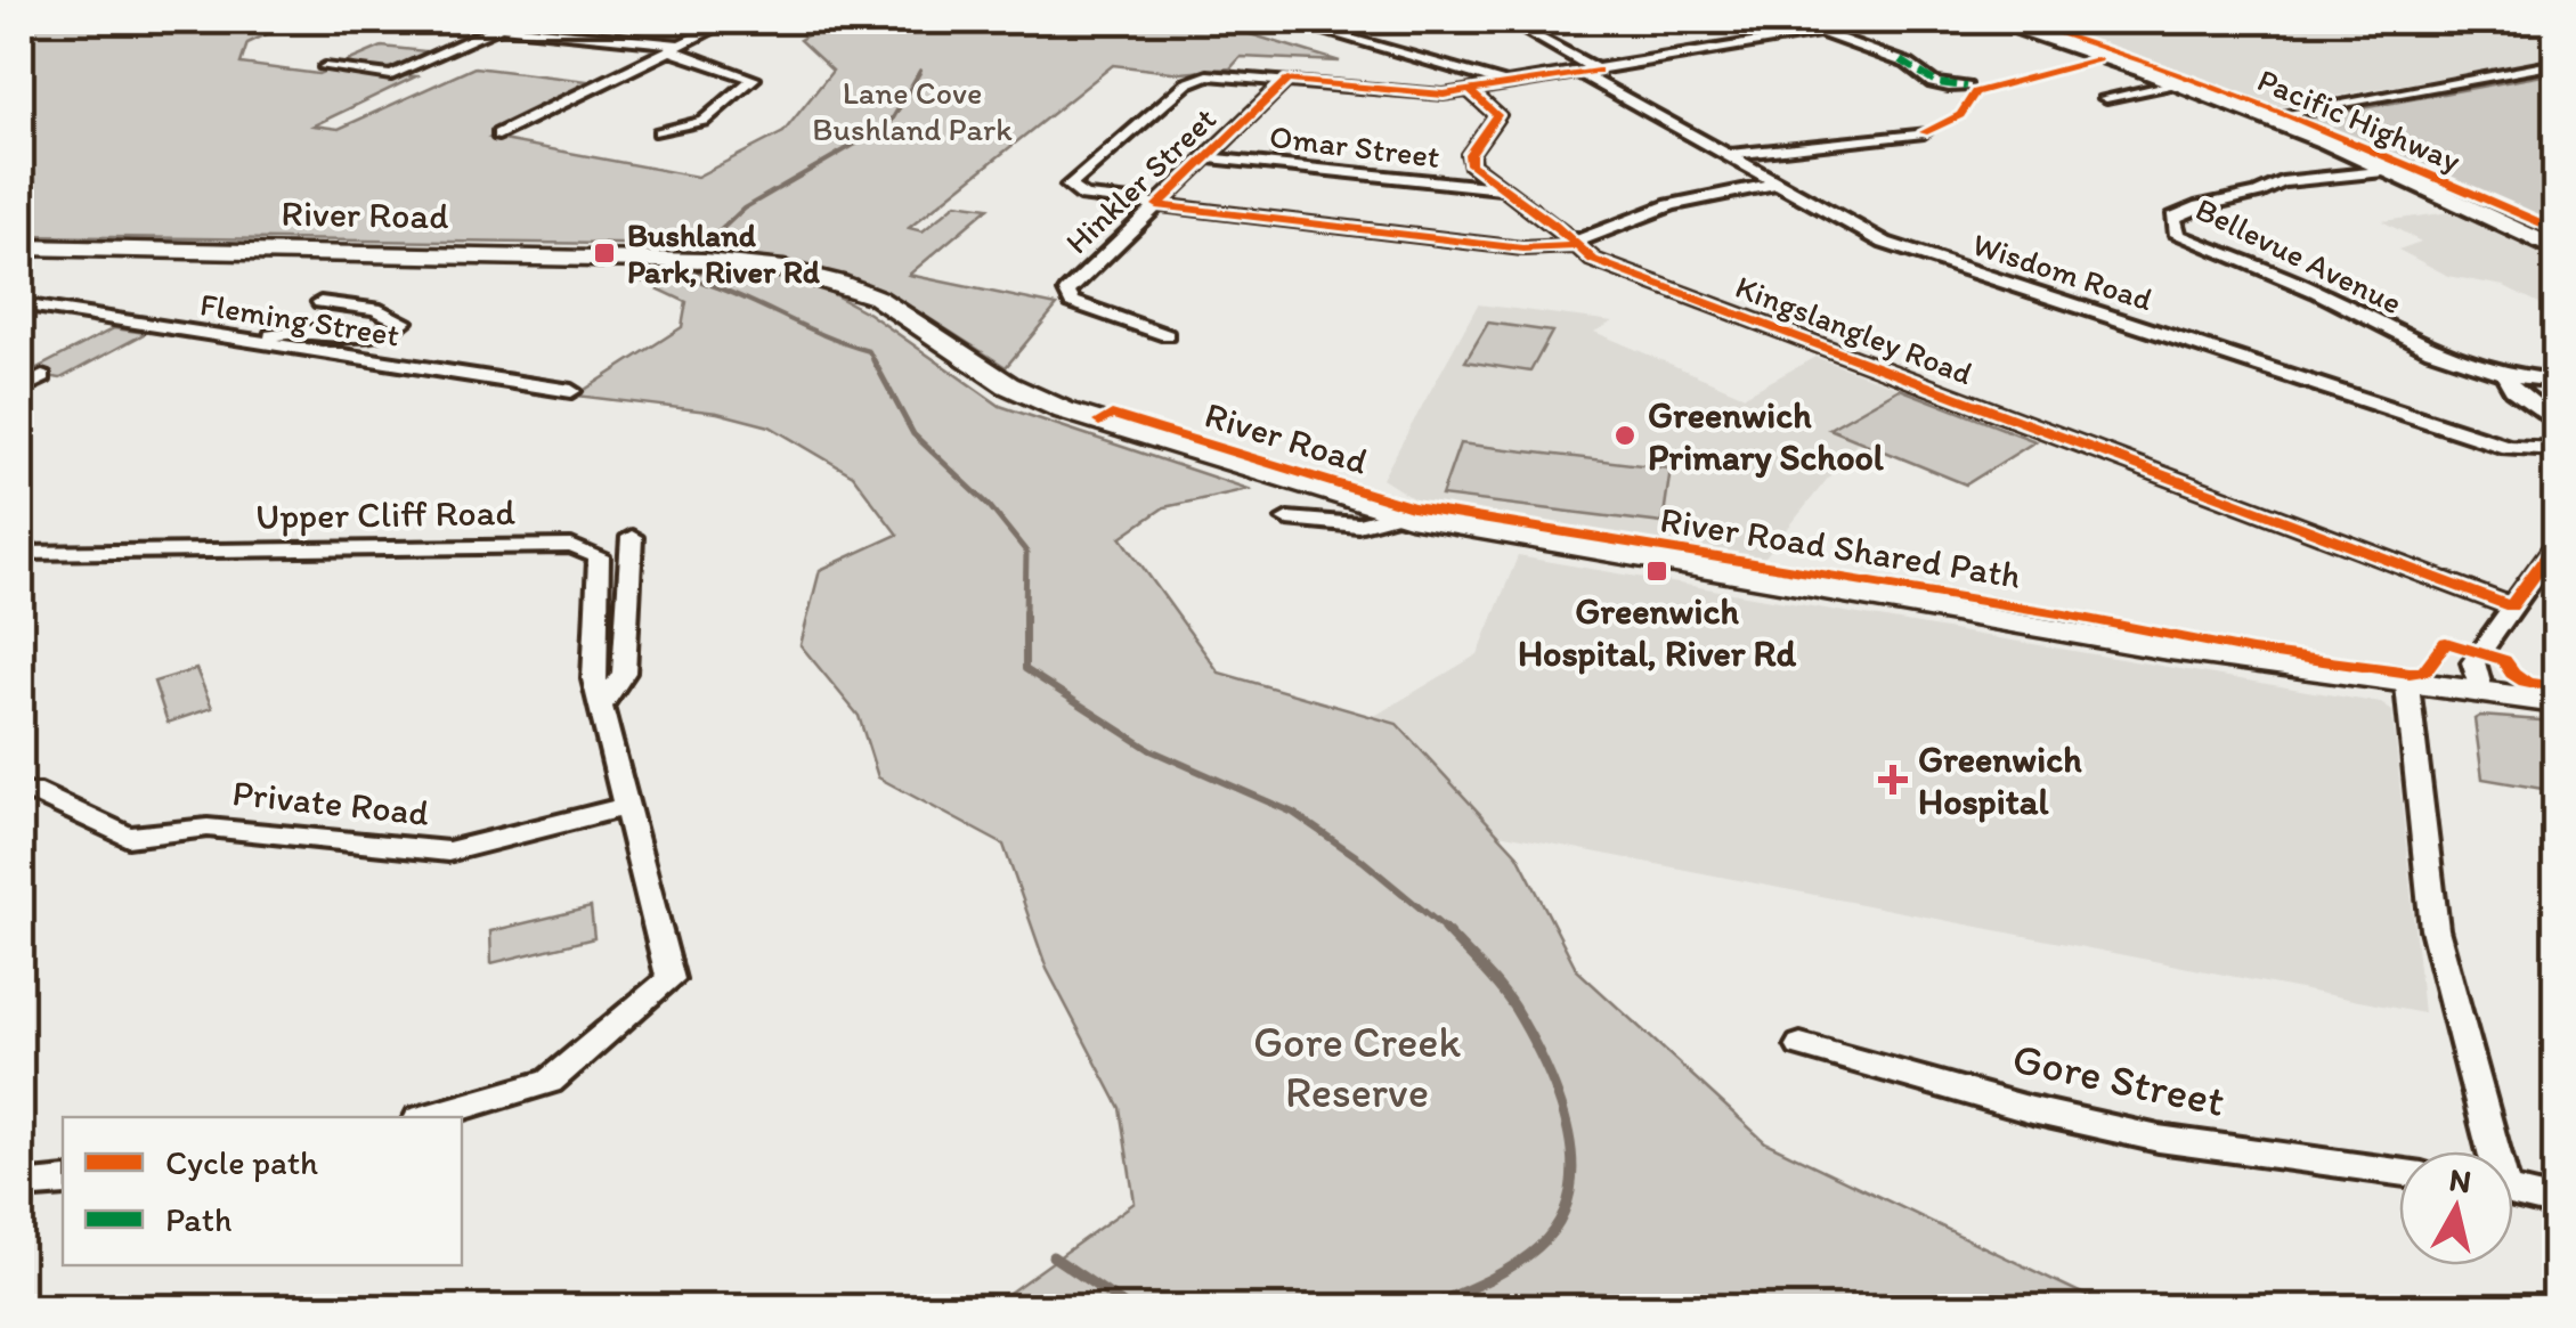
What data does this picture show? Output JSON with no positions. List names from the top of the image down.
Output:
{
  "streets": {
    "main road": ["Pacific Highway", "River Road"],
    "street": [
      "Omar Street",
      "Hinkler Street",
      "Bellevue Avenue",
      "Wisdom Road",
      "Fleming Street",
      "Kingslangley Road",
      "Upper Cliff Road",
      "Private Road",
      "Gore Street"
    ],
    "cycle path": ["River Road Shared Path"]
  },
  "crossings": [
    ["Pacific Highway", "Bellevue Avenue"],
    ["Omar Street", "Hinkler Street"],
    ["Hinkler Street", "Kingslangley Road"],
    ["Upper Cliff Road", "Private Road"]
  ],
  "parks": ["Lane Cove Bushland Park", "Gore Creek Reserve"],
  "places": {
    "transit": ["Bushland Park, River Rd", "Greenwich Hospital, River Rd"],
    "other": ["Greenwich Primary School"],
    "health": ["Greenwich Hospital"]
  },
  "legend": ["Cycle path", "Path"],
  "north": "top"
}
